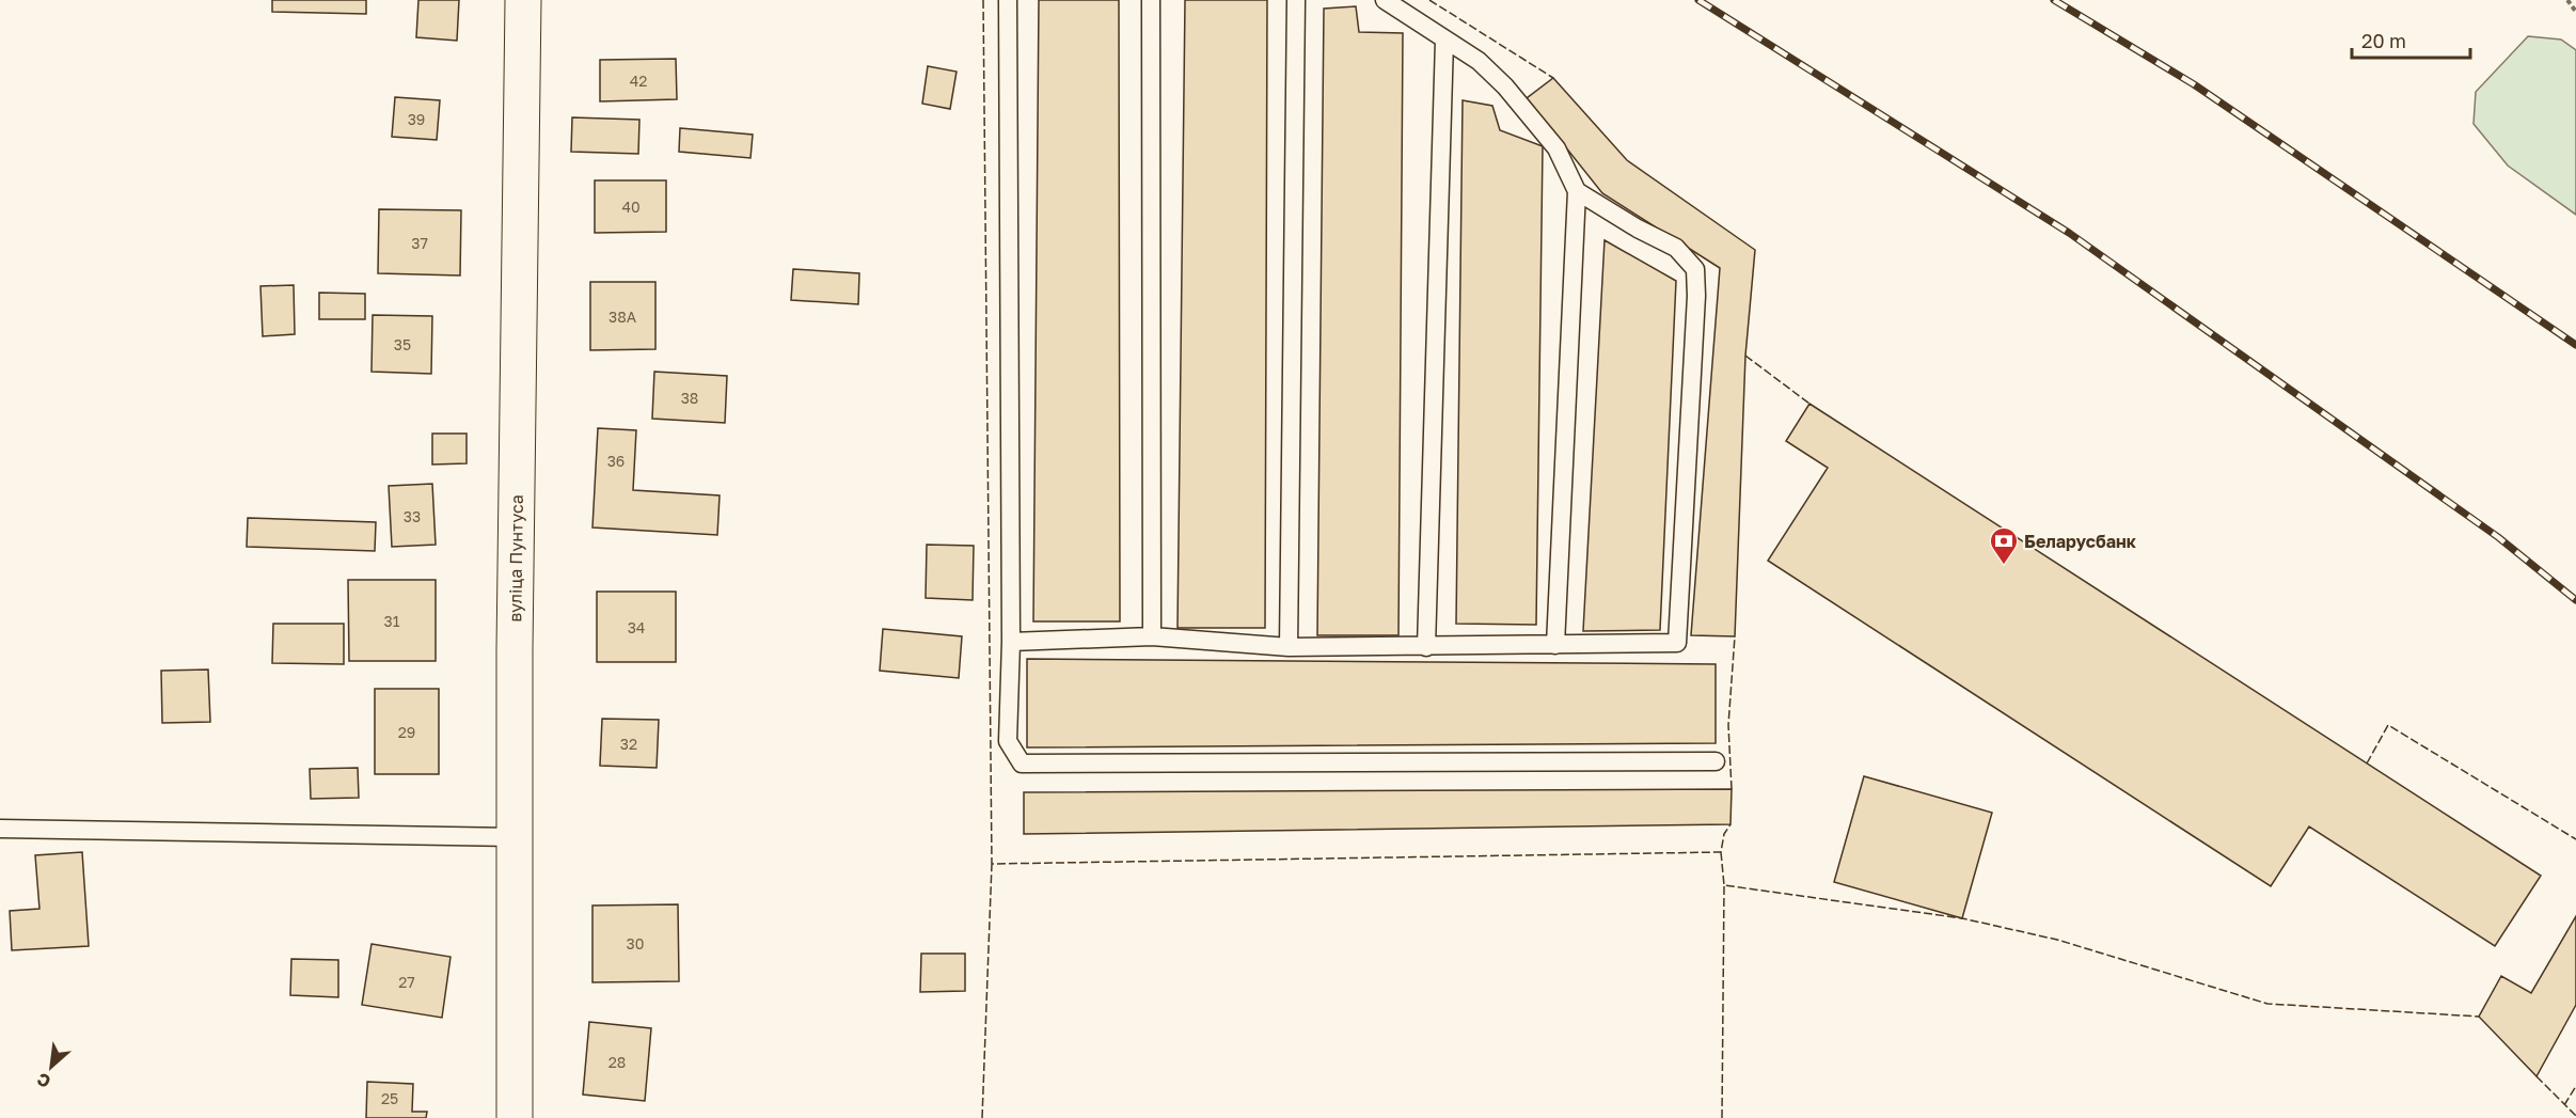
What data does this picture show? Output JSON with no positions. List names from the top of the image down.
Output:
{
  "streets": {
    "street": ["вуліца Пунтуса"]
  },
  "places": {
    "bank": ["Беларусбанк"]
  },
  "house_numbers": [
    "42",
    "39",
    "40",
    "37",
    "38А",
    "35",
    "38",
    "36",
    "33",
    "31",
    "34",
    "29",
    "32",
    "30",
    "27",
    "28",
    "25"
  ],
  "scale_bar": "20 m",
  "north": "bottom left"
}
